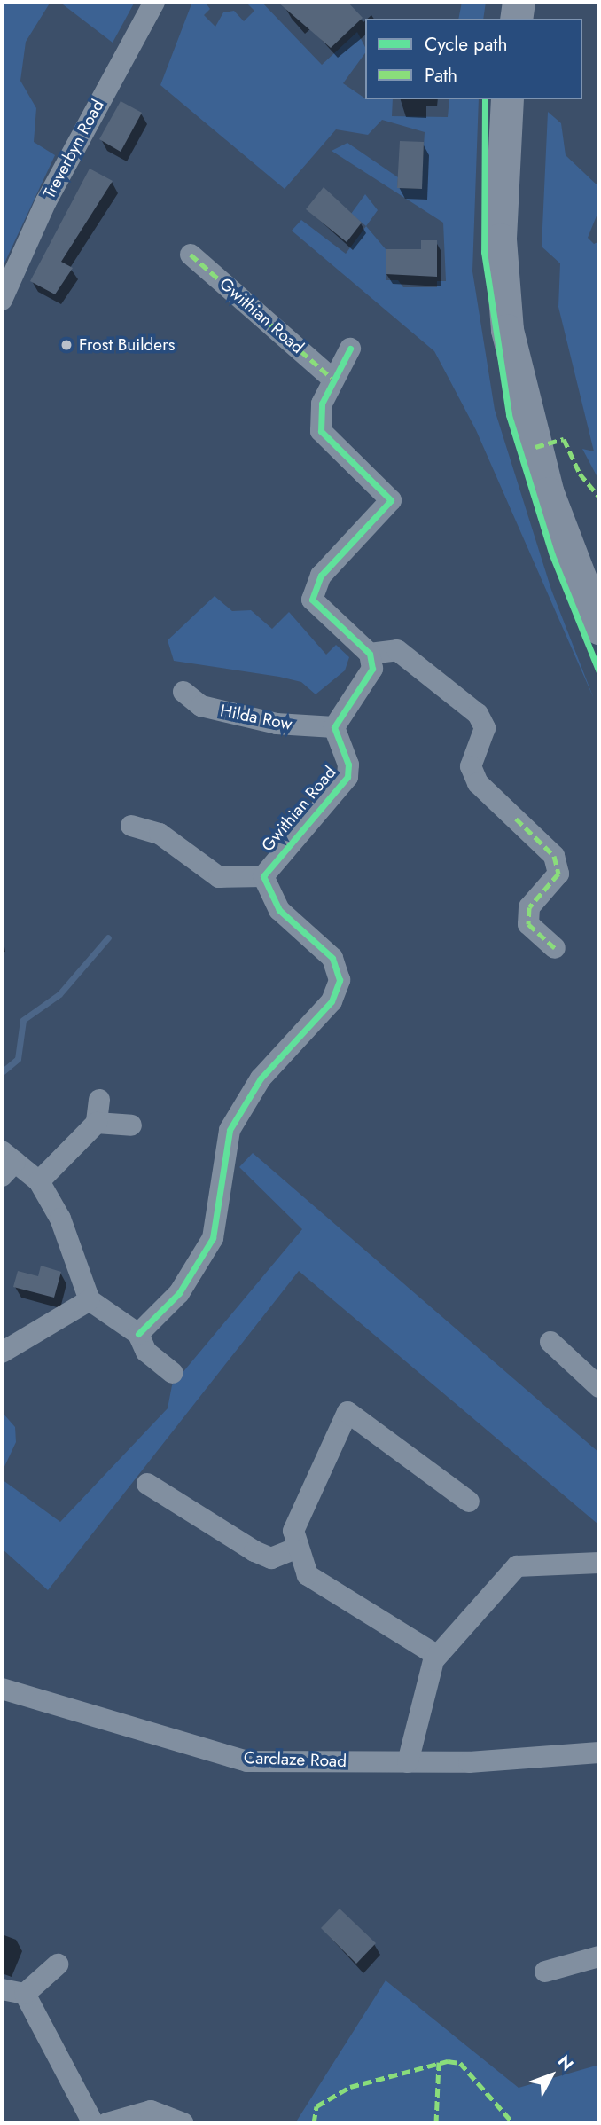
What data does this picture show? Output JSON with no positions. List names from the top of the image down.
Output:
{
  "streets": {
    "street": [
      "Treverbyn Road",
      "Gwithian Road",
      "Hilda Row",
      "Carclaze Road"
    ]
  },
  "crossings": [
    ["Gwithian Road", "Hilda Row"]
  ],
  "places": ["Frost Builders"],
  "legend": ["Cycle path", "Path"],
  "north": "top right"
}
